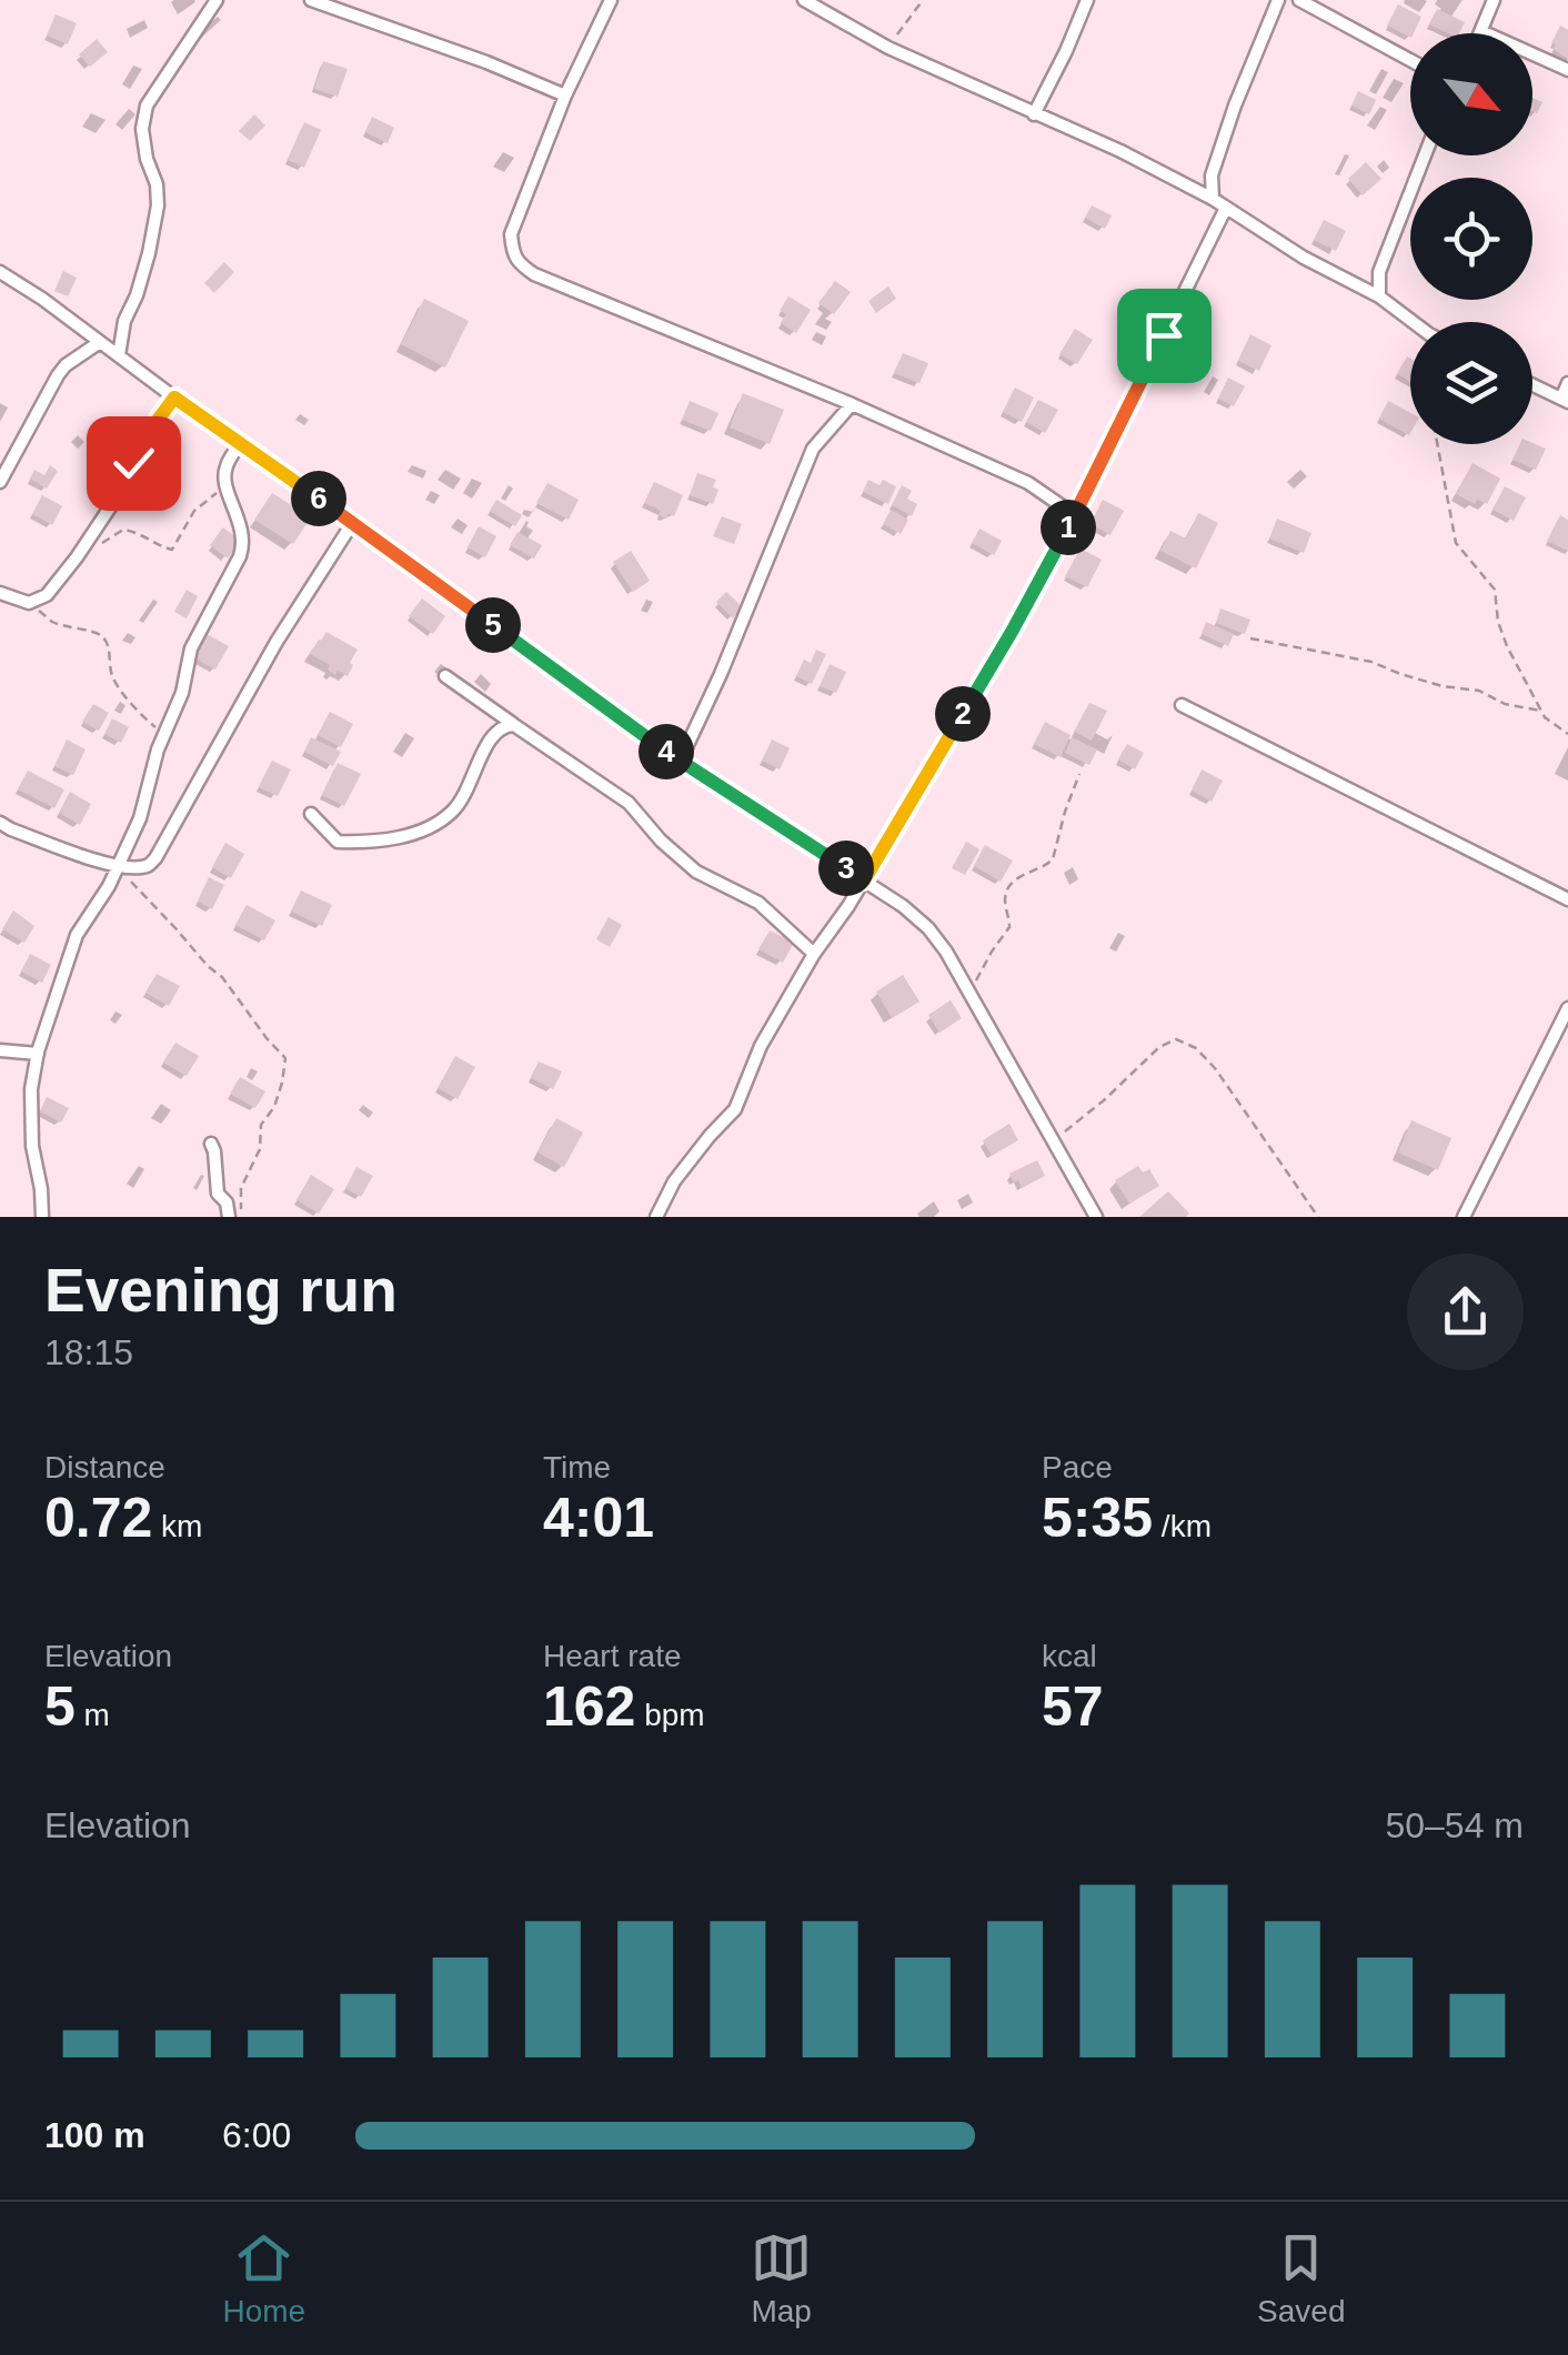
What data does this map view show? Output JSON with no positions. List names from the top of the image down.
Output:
{
  "north": "bottom right",
  "page": {
    "pins": [
      "6",
      "1",
      "5",
      "2",
      "4",
      "3"
    ],
    "heading": ["Evening run", "18:15"],
    "stats": [
      ["Distance", "0.72 km"],
      ["Time", "4:01"],
      ["Pace", "5:35 /km"],
      ["Elevation", "5 m"],
      ["Heart rate", "162 bpm"],
      ["kcal", "57"]
    ],
    "chart": ["Elevation", "50–54 m"],
    "list": [
      {
        "name": "100 m",
        "note": "6:00"
      }
    ],
    "tabs": ["Home", "Map", "Saved"]
  }
}
